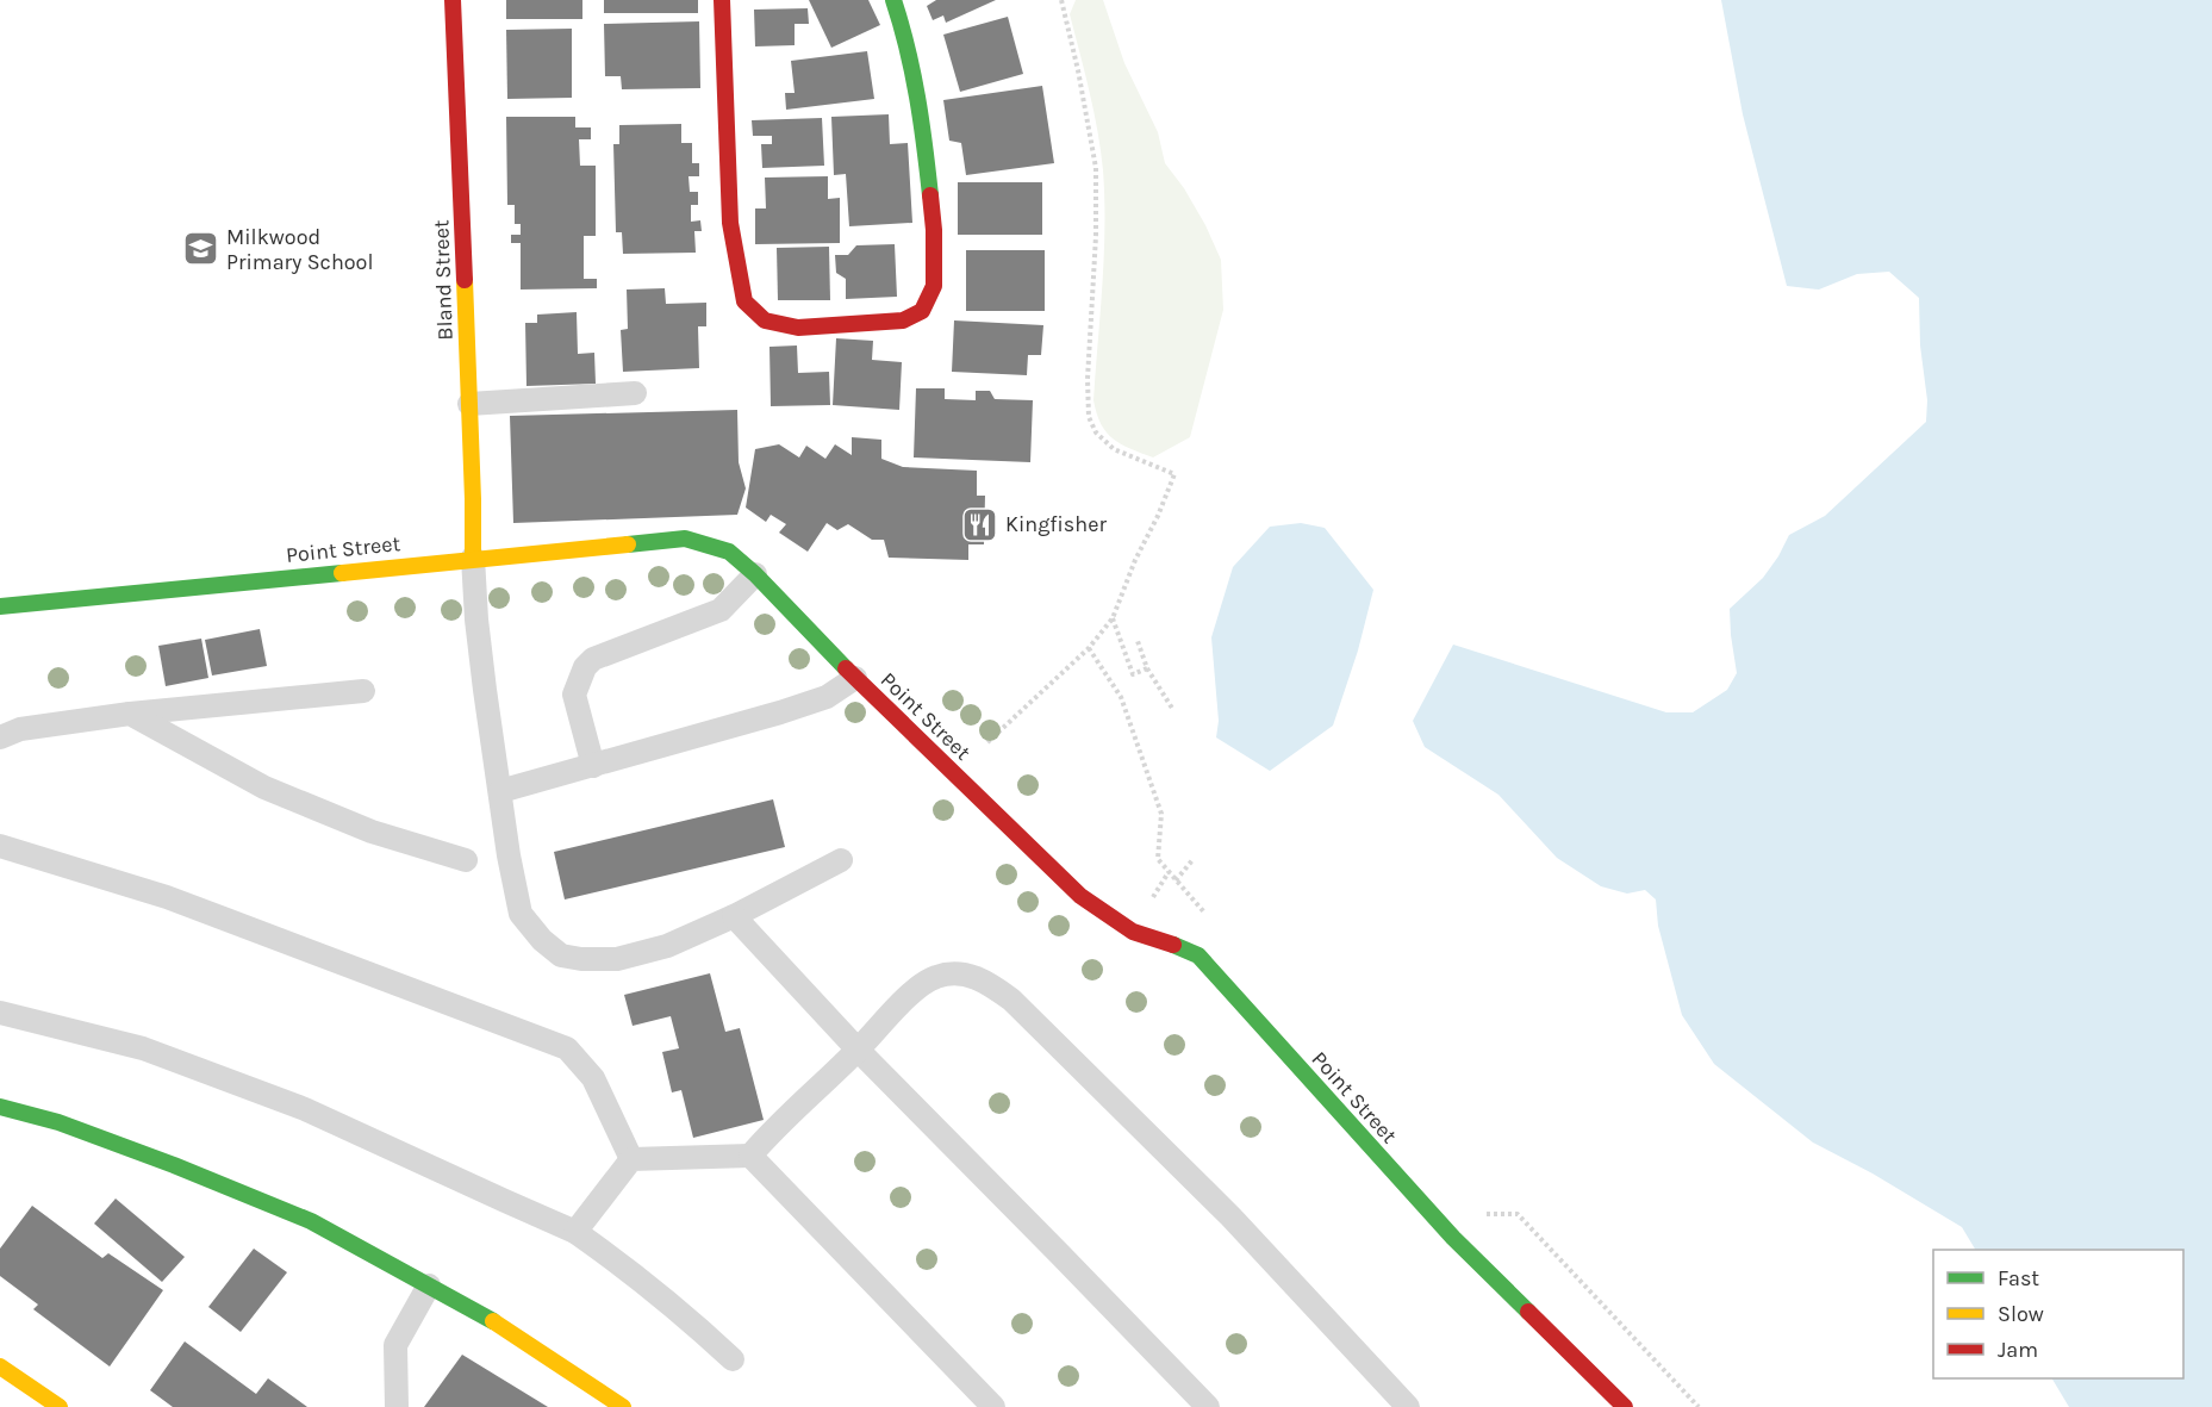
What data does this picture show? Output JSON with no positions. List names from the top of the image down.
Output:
{
  "streets": {
    "street": ["Bland Street", "Point Street"]
  },
  "crossings": [
    ["Bland Street", "Point Street"]
  ],
  "places": {
    "school or university": ["Milkwood Primary School"],
    "restaurant": ["Kingfisher"]
  },
  "legend": ["Fast", "Slow", "Jam"]
}
